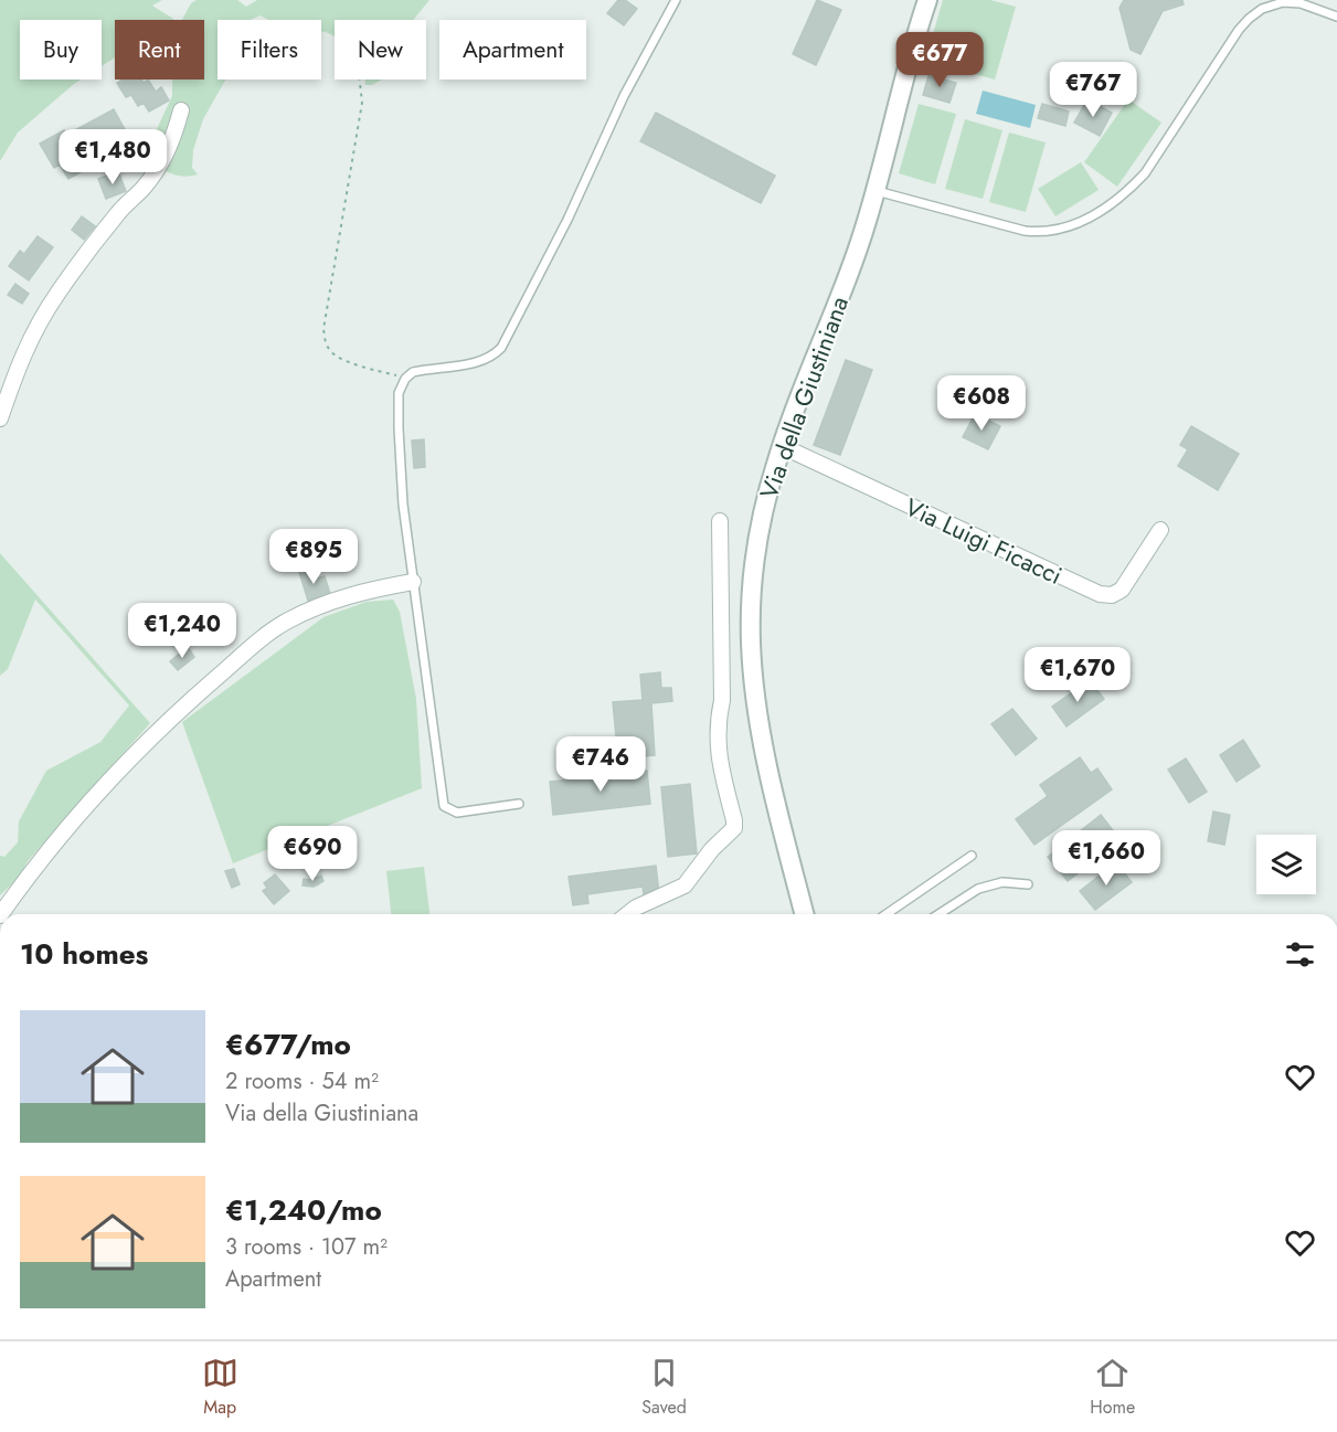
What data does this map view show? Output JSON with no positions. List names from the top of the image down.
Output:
{
  "streets": {
    "street": ["Via della Giustiniana", "Via Luigi Ficacci"]
  },
  "crossings": [
    ["Via della Giustiniana", "Via Luigi Ficacci"]
  ],
  "page": {
    "chip": [
      "Buy",
      "Rent",
      "Filters",
      "New",
      "Apartment"
    ],
    "price": [
      "€677",
      "€767",
      "€1,480",
      "€608",
      "€895",
      "€1,240",
      "€1,670",
      "€746",
      "€690",
      "€1,660"
    ],
    "heading": "10 homes",
    "list": [
      {
        "name": "€677/mo",
        "note": "2 rooms · 54 m² · Via della Giustiniana"
      },
      {
        "name": "€1,240/mo",
        "note": "3 rooms · 107 m² · Apartment"
      }
    ],
    "tabs": ["Map", "Saved", "Home"]
  }
}
